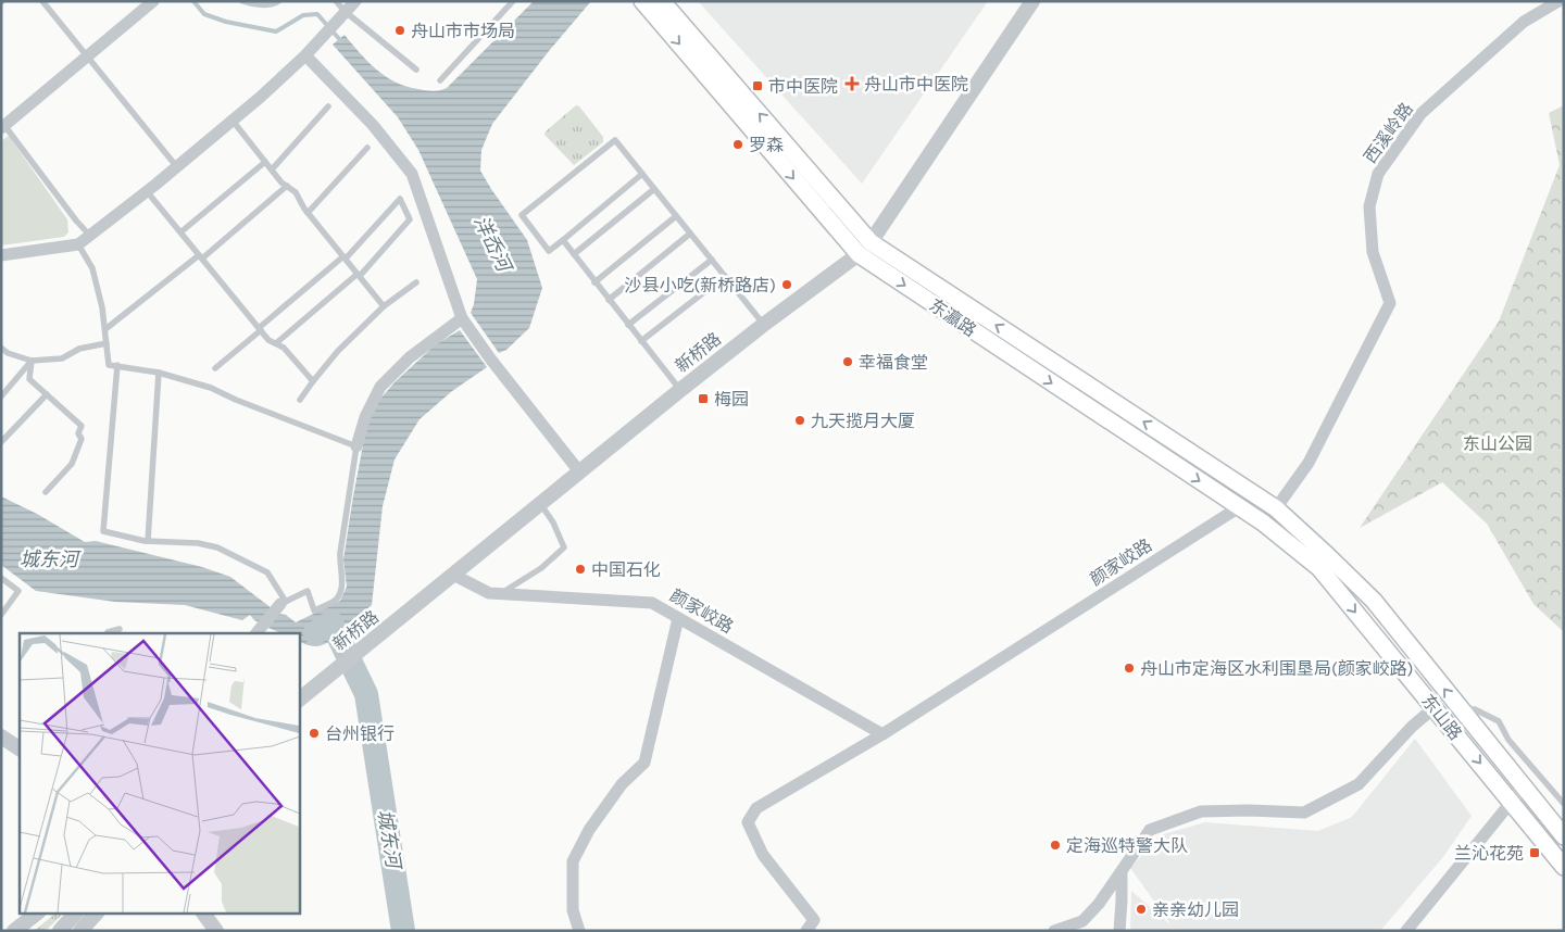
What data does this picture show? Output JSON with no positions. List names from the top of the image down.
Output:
{
  "streets": {
    "main road": ["东瀛路", "东山路"],
    "street": ["西溪岭路", "新桥路", "颜家峧路"]
  },
  "crossings": [
    ["西溪岭路", "东瀛路"],
    ["东瀛路", "新桥路"],
    ["东瀛路", "颜家峧路"],
    ["东瀛路", "东山路"],
    ["新桥路", "颜家峧路"]
  ],
  "water": ["洋岙河", "城东河"],
  "parks": ["东山公园"],
  "places": {
    "other": [
      "舟山市市场局",
      "罗森",
      "沙县小吃(新桥路店)",
      "幸福食堂",
      "九天揽月大厦",
      "中国石化",
      "舟山市定海区水利围垦局(颜家峧路)",
      "台州银行",
      "定海巡特警大队",
      "亲亲幼儿园"
    ],
    "health": ["舟山市中医院"],
    "transit": ["市中医院", "梅园", "兰沁花苑"]
  }
}
